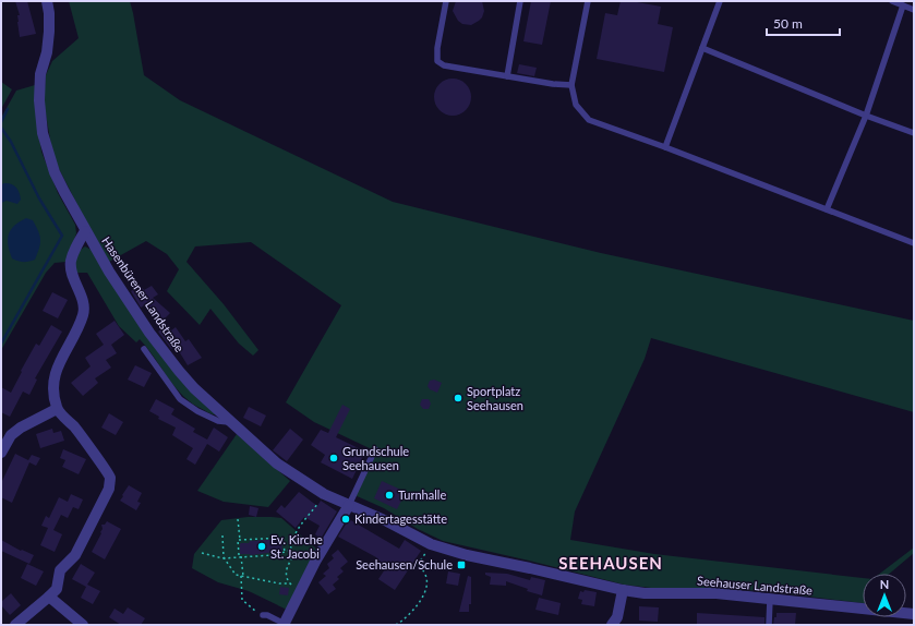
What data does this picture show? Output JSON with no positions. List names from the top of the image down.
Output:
{
  "streets": {
    "street": ["Hasenbürener Landstraße", "Seehauser Landstraße"]
  },
  "crossings": [
    ["Hasenbürener Landstraße", "Seehauser Landstraße"]
  ],
  "districts": ["SEEHAUSEN"],
  "places": {
    "other": [
      "Sportplatz Seehausen",
      "Grundschule Seehausen",
      "Turnhalle",
      "Kindertagesstätte",
      "Ev. Kirche St. Jacobi"
    ],
    "transit": ["Seehausen/Schule"]
  },
  "scale_bar": "50 m",
  "north": "top"
}
